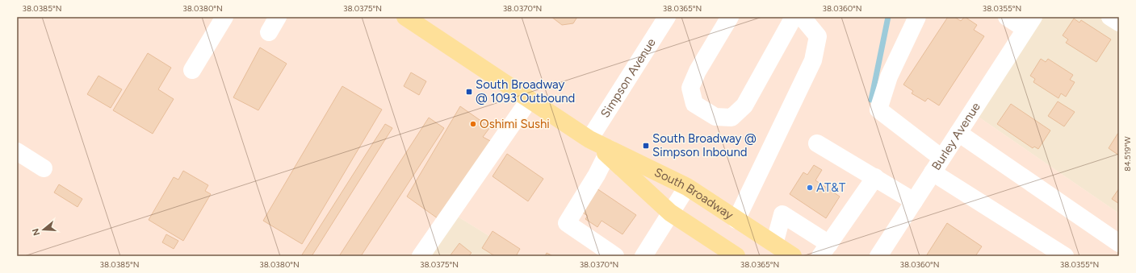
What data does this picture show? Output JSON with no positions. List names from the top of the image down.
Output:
{
  "streets": {
    "main road": ["South Broadway"],
    "street": ["Simpson Avenue", "Burley Avenue"]
  },
  "crossings": [
    ["Simpson Avenue", "South Broadway"]
  ],
  "places": {
    "transit": ["South Broadway @ 1093 Outbound", "South Broadway @ Simpson Inbound"],
    "other": ["Oshimi Sushi", "AT&T"]
  },
  "north": "left",
  "coordinates": [
    "38.0385°N",
    "38.0380°N",
    "38.0375°N",
    "38.0370°N",
    "38.0365°N",
    "38.0360°N",
    "38.0355°N",
    "84.519°W"
  ]
}
